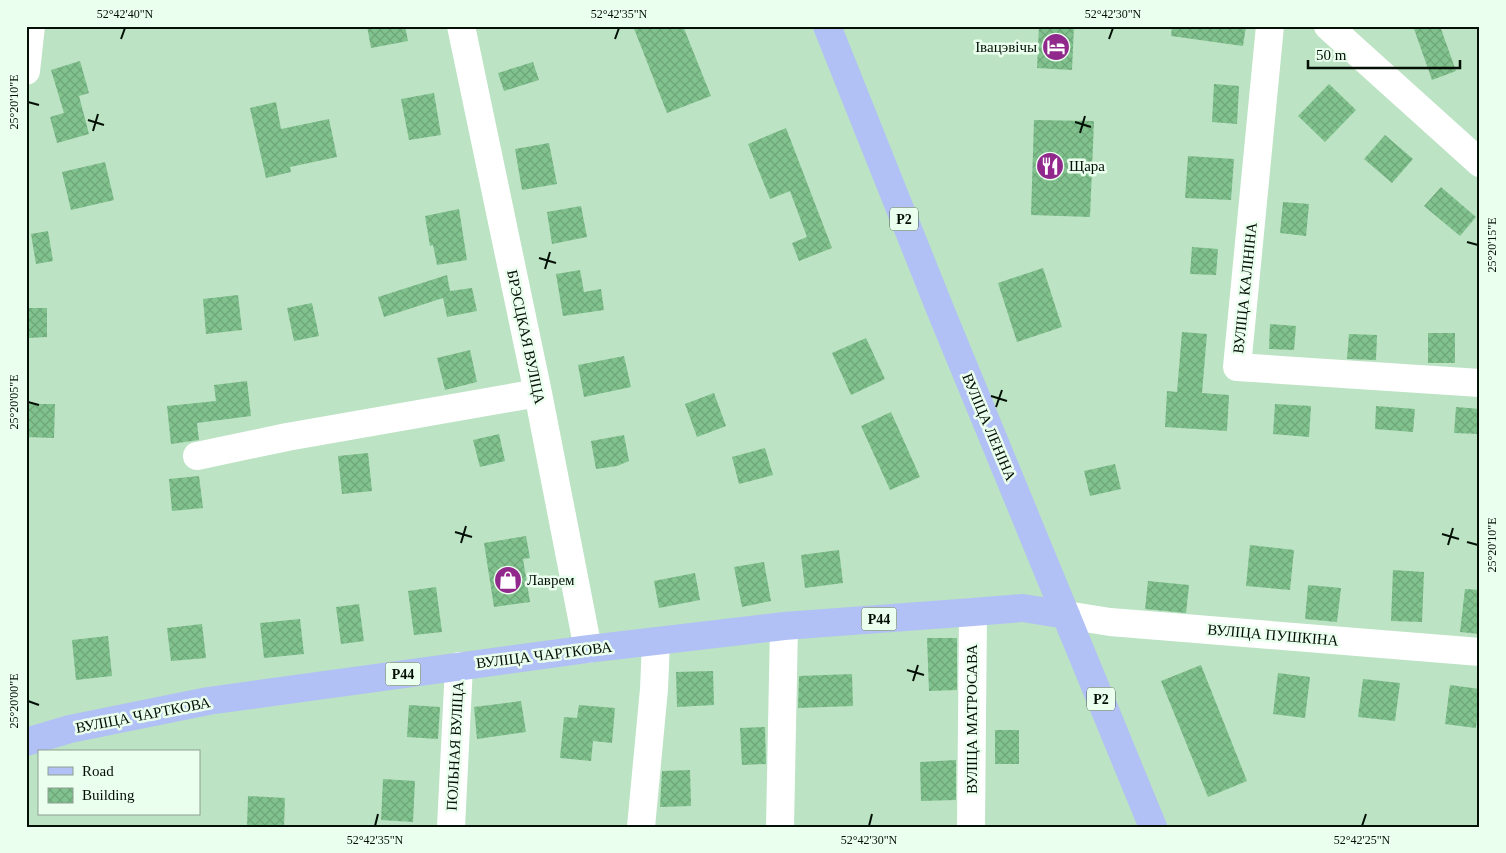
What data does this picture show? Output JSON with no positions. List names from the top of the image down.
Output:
{
  "streets": {
    "main road": [
      "Р2",
      "ВУЛІЦА ЛЕНІНА",
      "Р44",
      "ВУЛІЦА ЧАРТКОВА"
    ],
    "street": [
      "ВУЛІЦА КАЛІНІНА",
      "БРЭСЦКАЯ ВУЛІЦА",
      "ВУЛІЦА ПУШКІНА",
      "ВУЛІЦА МАТРОСАВА",
      "ПОЛЬНАЯ ВУЛІЦА"
    ]
  },
  "crossings": [
    ["БРЭСЦКАЯ ВУЛІЦА", "ВУЛІЦА ЧАРТКОВА"],
    ["ВУЛІЦА ЛЕНІНА", "ВУЛІЦА ПУШКІНА"],
    ["ВУЛІЦА ЛЕНІНА", "ВУЛІЦА ЧАРТКОВА"],
    ["ВУЛІЦА ПУШКІНА", "ВУЛІЦА ЧАРТКОВА"],
    ["ВУЛІЦА ЧАРТКОВА", "ВУЛІЦА МАТРОСАВА"],
    ["ВУЛІЦА ЧАРТКОВА", "ПОЛЬНАЯ ВУЛІЦА"]
  ],
  "places": {
    "hotel": ["Івацэвічы"],
    "restaurant": ["Щара"],
    "shop": ["Лаврем"]
  },
  "legend": ["Road", "Building"],
  "scale_bar": "50 m",
  "coordinates": [
    "52°42'40\"N",
    "52°42'35\"N",
    "52°42'30\"N",
    "25°20'10\"E",
    "25°20'15\"E",
    "25°20'05\"E",
    "25°20'00\"E",
    "52°42'25\"N"
  ]
}
